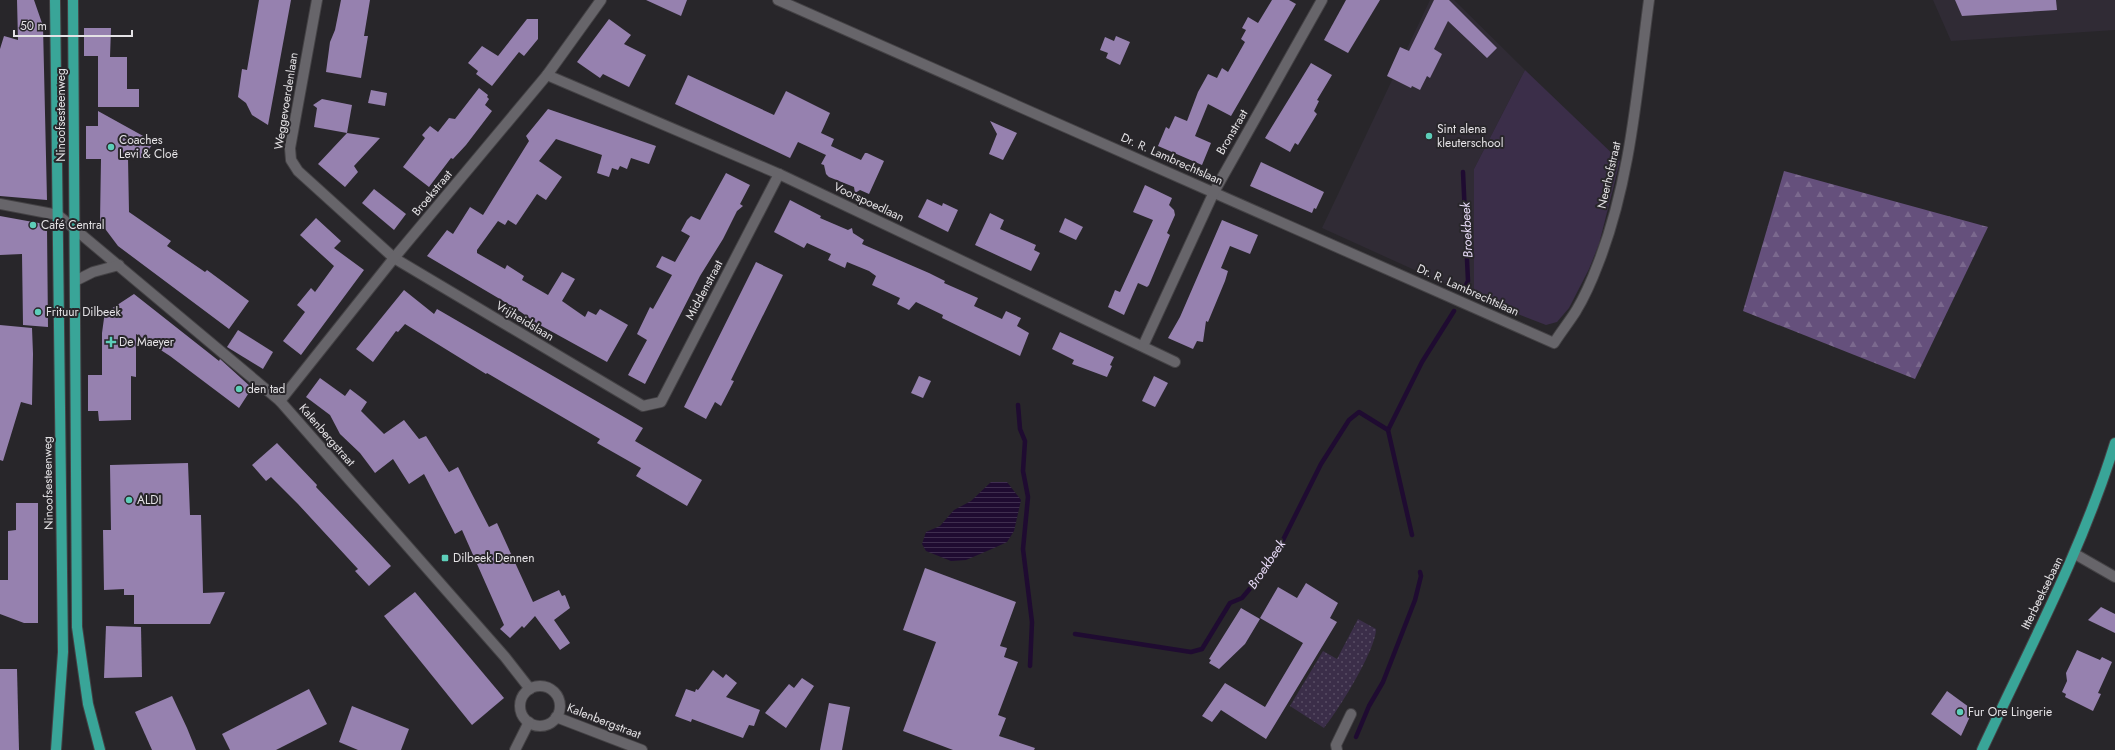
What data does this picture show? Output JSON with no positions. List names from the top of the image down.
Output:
{
  "streets": {
    "main road": ["Ninoofsesteenweg", "Itterbeeksebaan"],
    "street": [
      "Weggevoerdenlaan",
      "Bronstraat",
      "Dr. R. Lambrechtslaan",
      "Neerhofstraat",
      "Broekstraat",
      "Voorspoedlaan",
      "Middenstraat",
      "Vrijheidslaan",
      "Kalenbergstraat"
    ]
  },
  "crossings": [
    ["Weggevoerdenlaan", "Broekstraat"],
    ["Weggevoerdenlaan", "Vrijheidslaan"],
    ["Ninoofsesteenweg", "Kalenbergstraat"],
    ["Bronstraat", "Dr. R. Lambrechtslaan"],
    ["Bronstraat", "Voorspoedlaan"],
    ["Dr. R. Lambrechtslaan", "Neerhofstraat"],
    ["Broekstraat", "Voorspoedlaan"],
    ["Broekstraat", "Vrijheidslaan"],
    ["Broekstraat", "Kalenbergstraat"],
    ["Voorspoedlaan", "Middenstraat"],
    ["Middenstraat", "Vrijheidslaan"]
  ],
  "water": ["Broekbeek"],
  "places": {
    "other": [
      "Sint alena kleuterschool",
      "Coaches Levi & Cloë",
      "Café Central",
      "Frituur Dilbeek",
      "den tad",
      "ALDI",
      "Fur Ore Lingerie"
    ],
    "health": ["De Maeyer"],
    "transit": ["Dilbeek Dennen"]
  },
  "scale_bar": "50 m"
}
